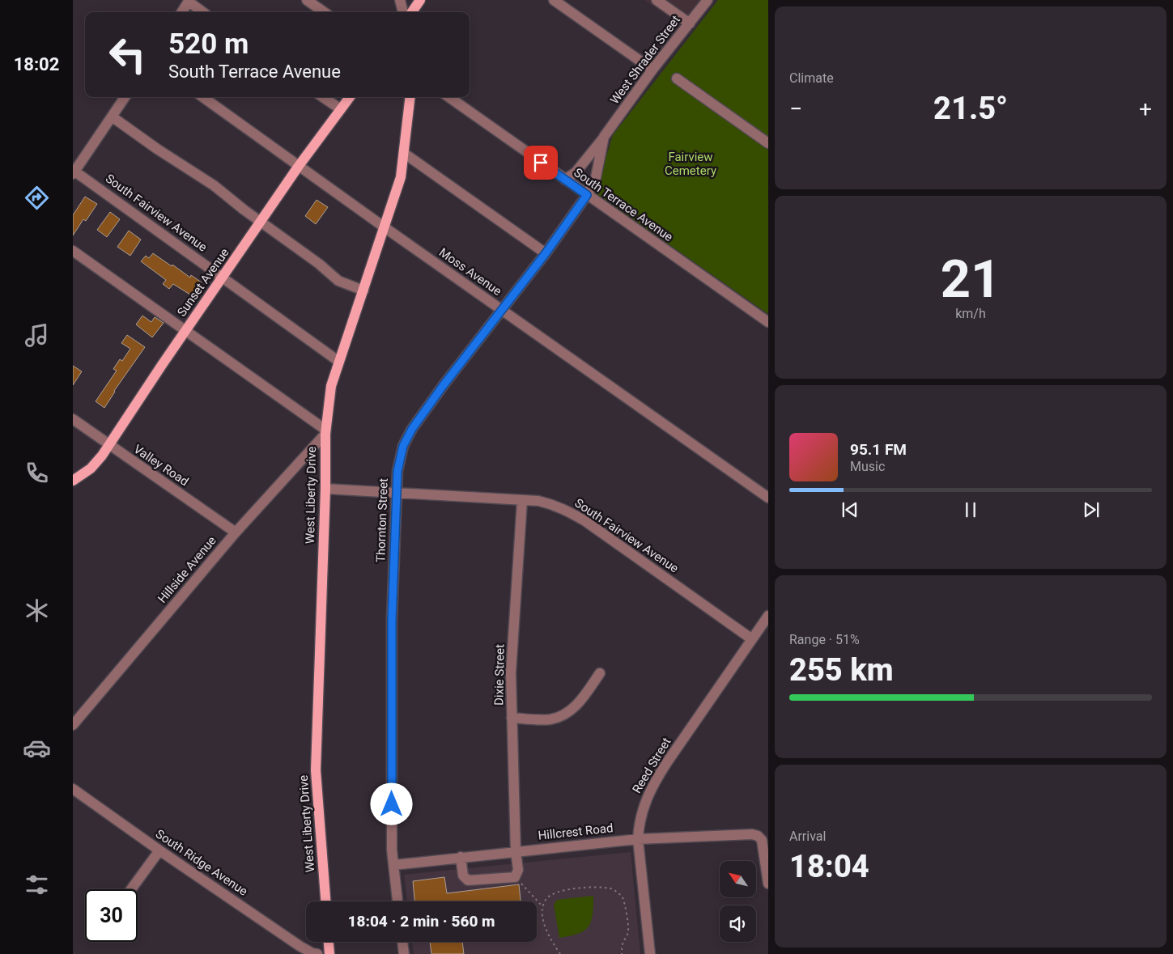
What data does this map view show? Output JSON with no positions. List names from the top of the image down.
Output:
{
  "streets": {
    "main road": ["Sunset Avenue", "West Liberty Drive"],
    "street": [
      "West Shrader Street",
      "South Terrace Avenue",
      "South Fairview Avenue",
      "Moss Avenue",
      "Valley Road",
      "Thornton Street",
      "Hillside Avenue",
      "Dixie Street",
      "Reed Street",
      "Hillcrest Road",
      "South Ridge Avenue"
    ]
  },
  "crossings": [
    ["West Shrader Street", "South Terrace Avenue"],
    ["West Shrader Street", "Thornton Street"],
    ["South Terrace Avenue", "Thornton Street"],
    ["South Fairview Avenue", "Sunset Avenue"],
    ["South Fairview Avenue", "West Liberty Drive"],
    ["South Fairview Avenue", "Thornton Street"],
    ["South Fairview Avenue", "Dixie Street"],
    ["South Fairview Avenue", "Reed Street"],
    ["Moss Avenue", "Sunset Avenue"],
    ["Moss Avenue", "West Liberty Drive"],
    ["Moss Avenue", "Thornton Street"],
    ["Sunset Avenue", "Valley Road"],
    ["Valley Road", "Hillside Avenue"],
    ["West Liberty Drive", "Hillside Avenue"],
    ["Thornton Street", "Hillcrest Road"],
    ["Dixie Street", "Hillcrest Road"],
    ["Reed Street", "Hillcrest Road"]
  ],
  "parks": ["Fairview Cemetery"],
  "north": "top left",
  "page": {
    "tabs": "18:02",
    "tile": [
      "Climate",
      ["21", "km/h"],
      ["Range · 51%", "255 km"],
      ["Arrival", "18:04"]
    ],
    "turn": ["520 m", "South Terrace Avenue"],
    "heat": ["−", "21.5°", "+"],
    "song": ["95.1 FM", "Music"],
    "limit": "30",
    "trip": "18:04 · 2 min · 560 m"
  }
}
